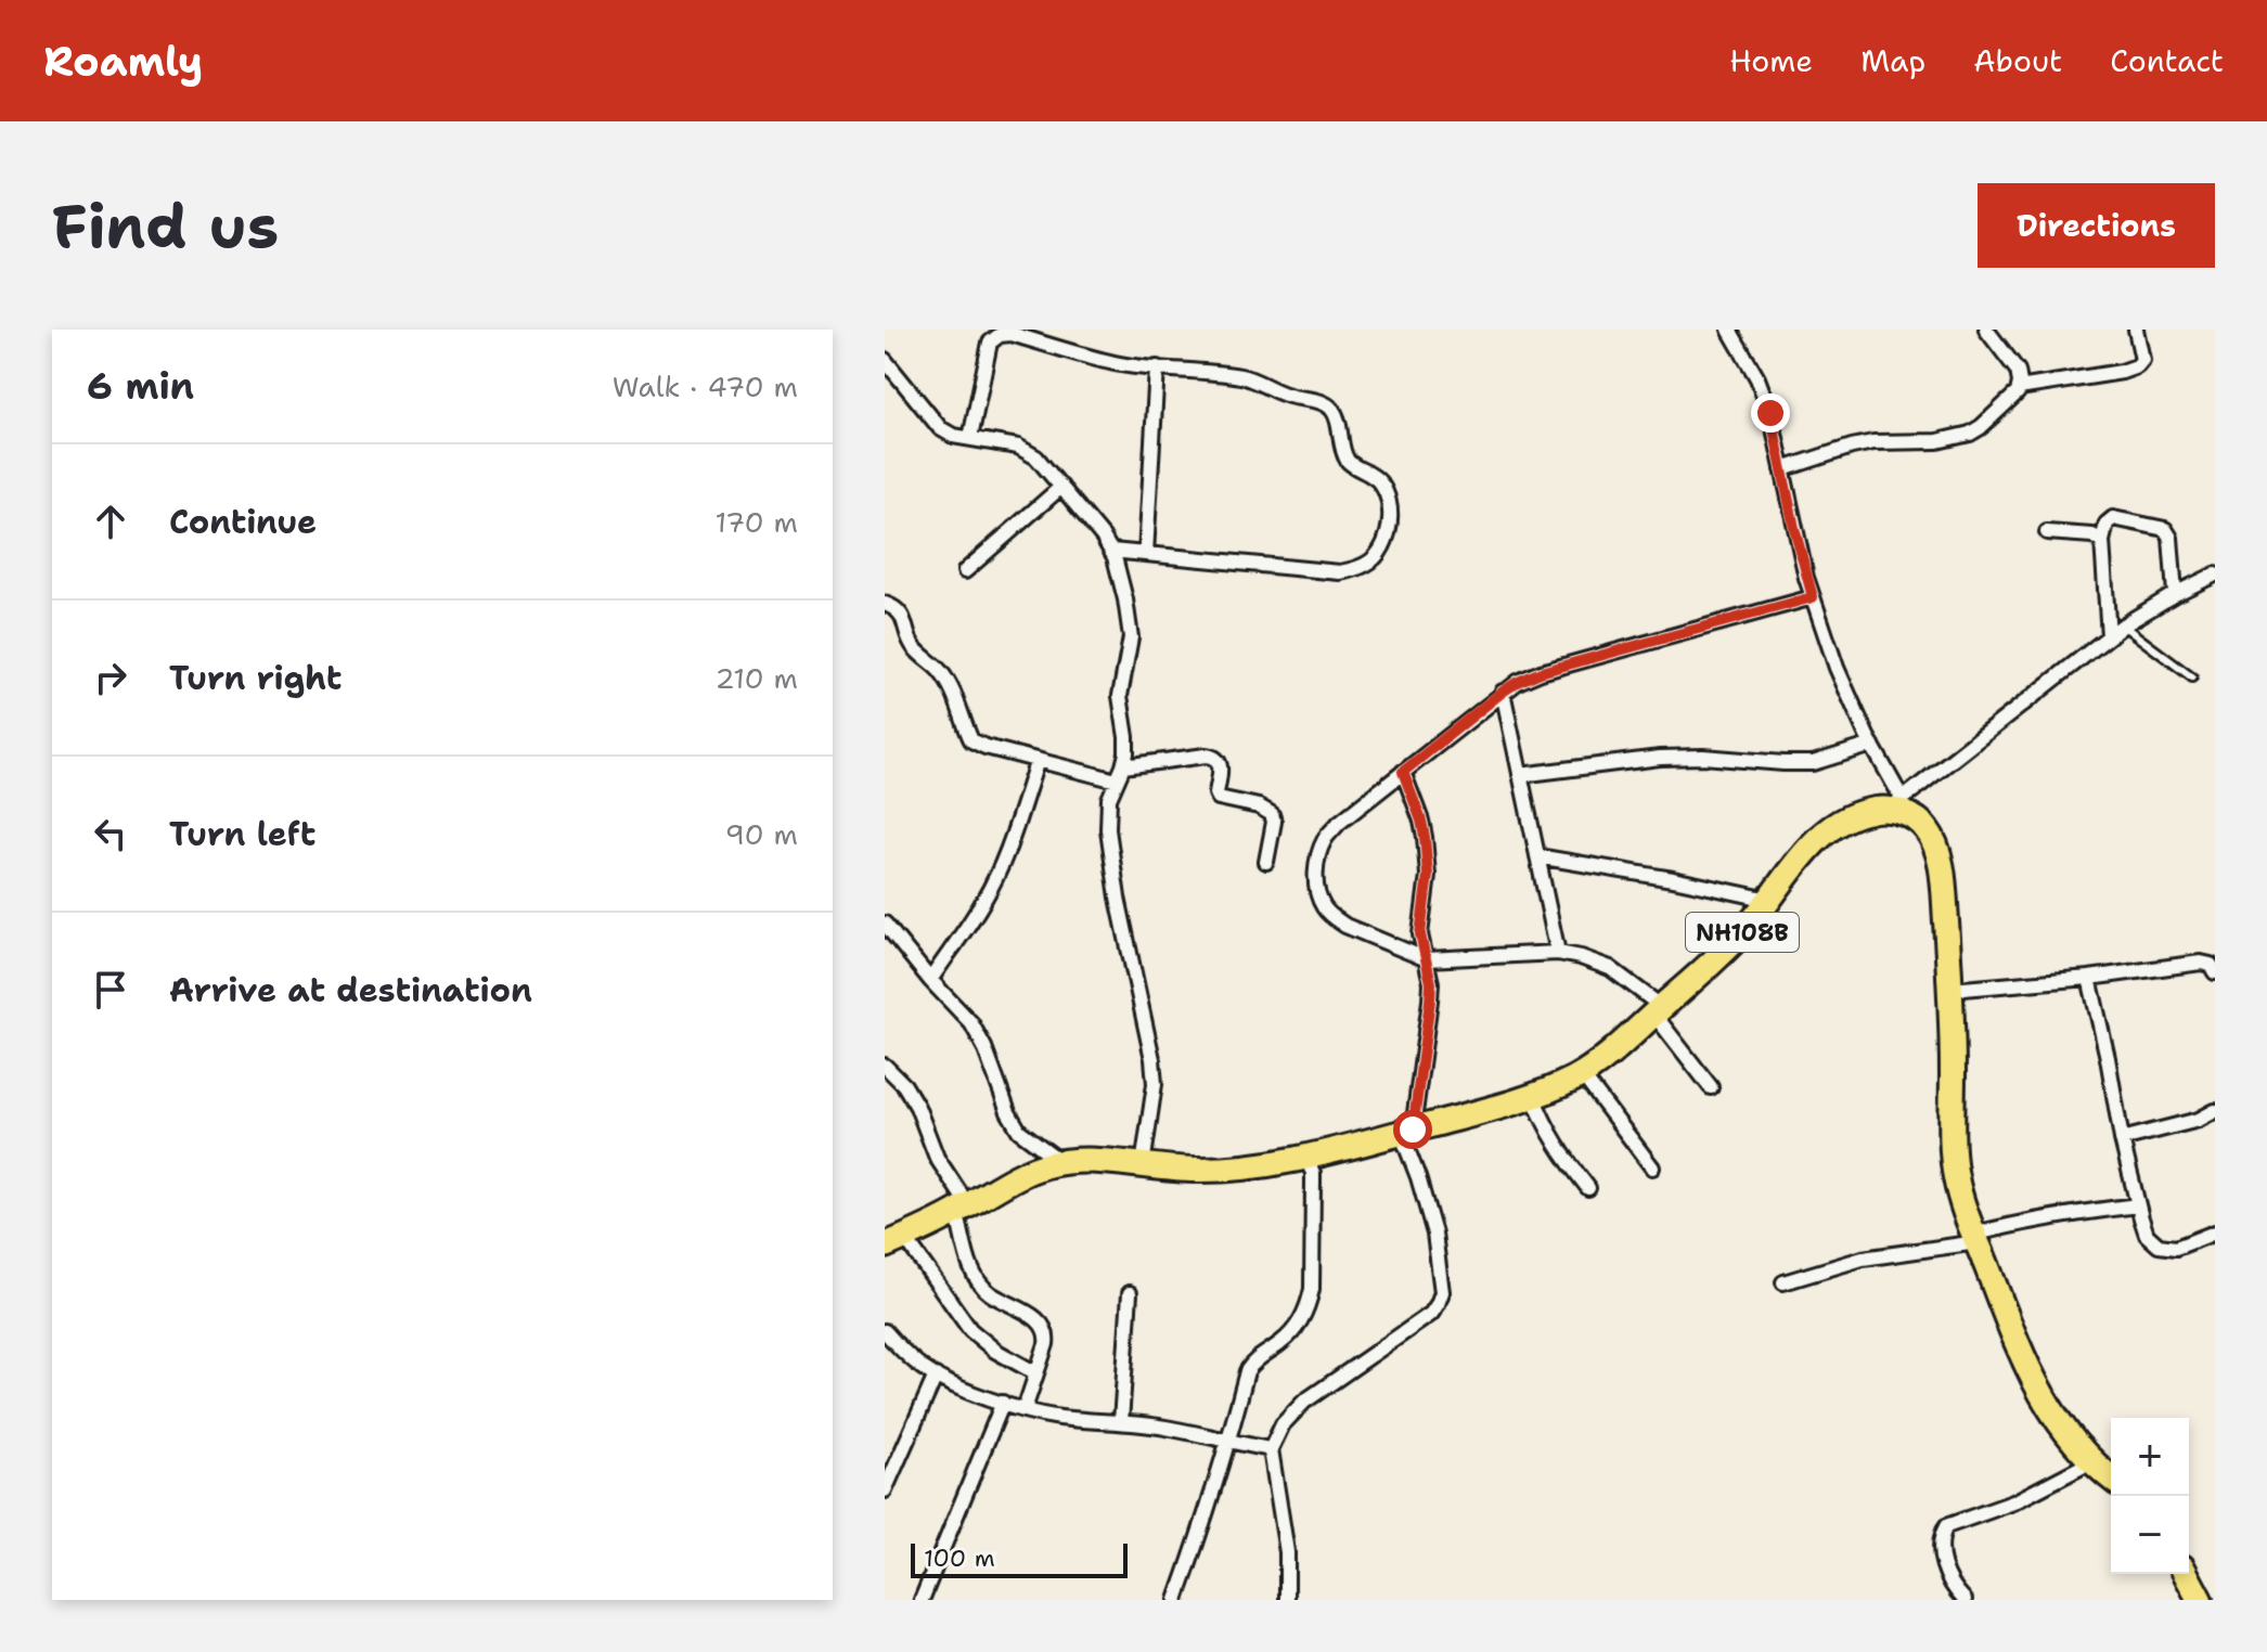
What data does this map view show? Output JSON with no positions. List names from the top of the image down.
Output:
{
  "streets": {
    "highway": ["NH108B"]
  },
  "scale_bar": "100 m",
  "page": {
    "header": "Roamly",
    "nav": [
      "Home",
      "Map",
      "About",
      "Contact"
    ],
    "buttons": "Directions",
    "title": "Find us",
    "heading": ["6 min", "Walk · 470 m"],
    "list": [
      ["Continue", "170 m"],
      ["Turn right", "210 m"],
      ["Turn left", "90 m"],
      "Arrive at destination"
    ],
    "map_buttons": ["+", "−"],
    "scale": "100 m"
  }
}
